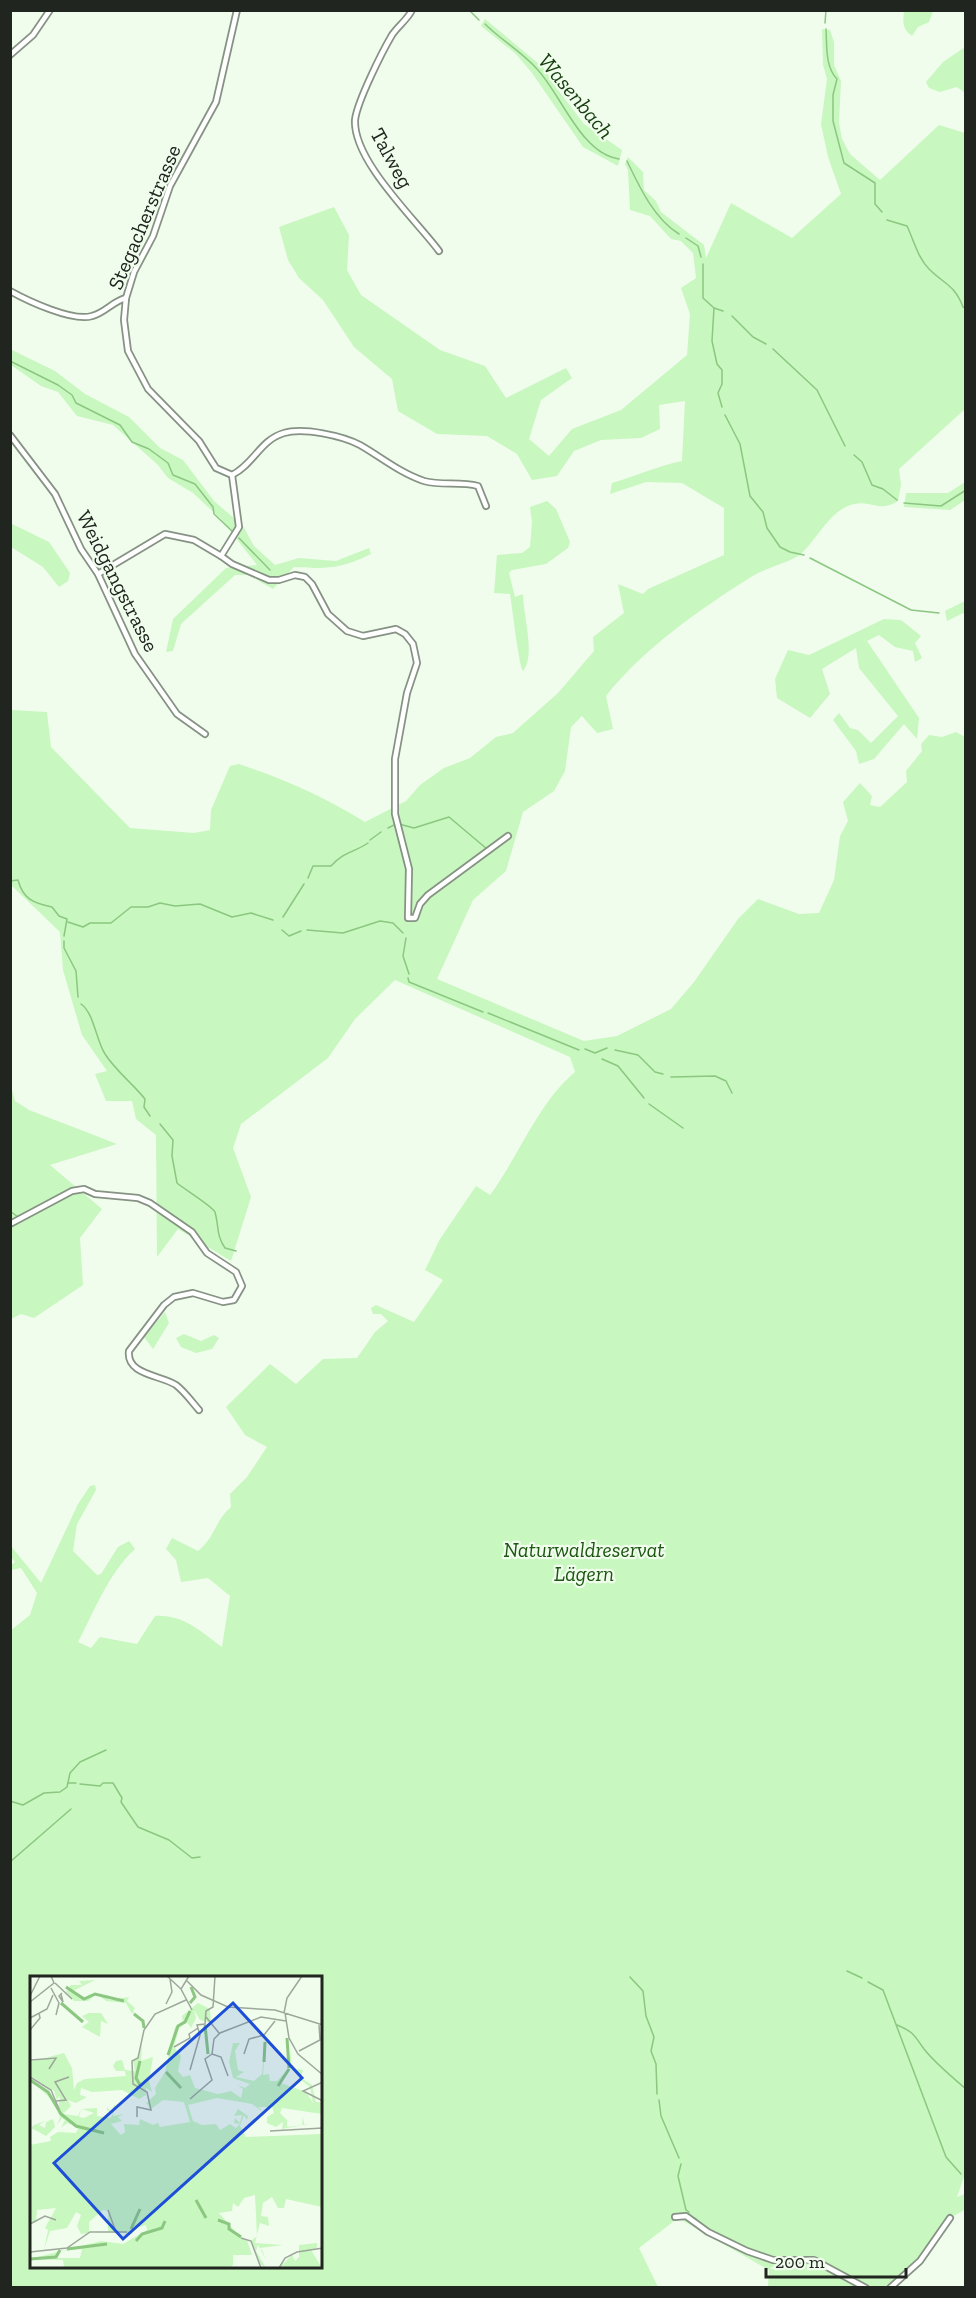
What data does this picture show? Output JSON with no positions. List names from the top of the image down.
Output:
{
  "streets": {
    "street": ["Talweg", "Stegacherstrasse", "Weidgangstrasse"]
  },
  "water": ["Wasenbach"],
  "parks": ["Naturwaldreservat Lägern"],
  "scale_bar": "200 m"
}
